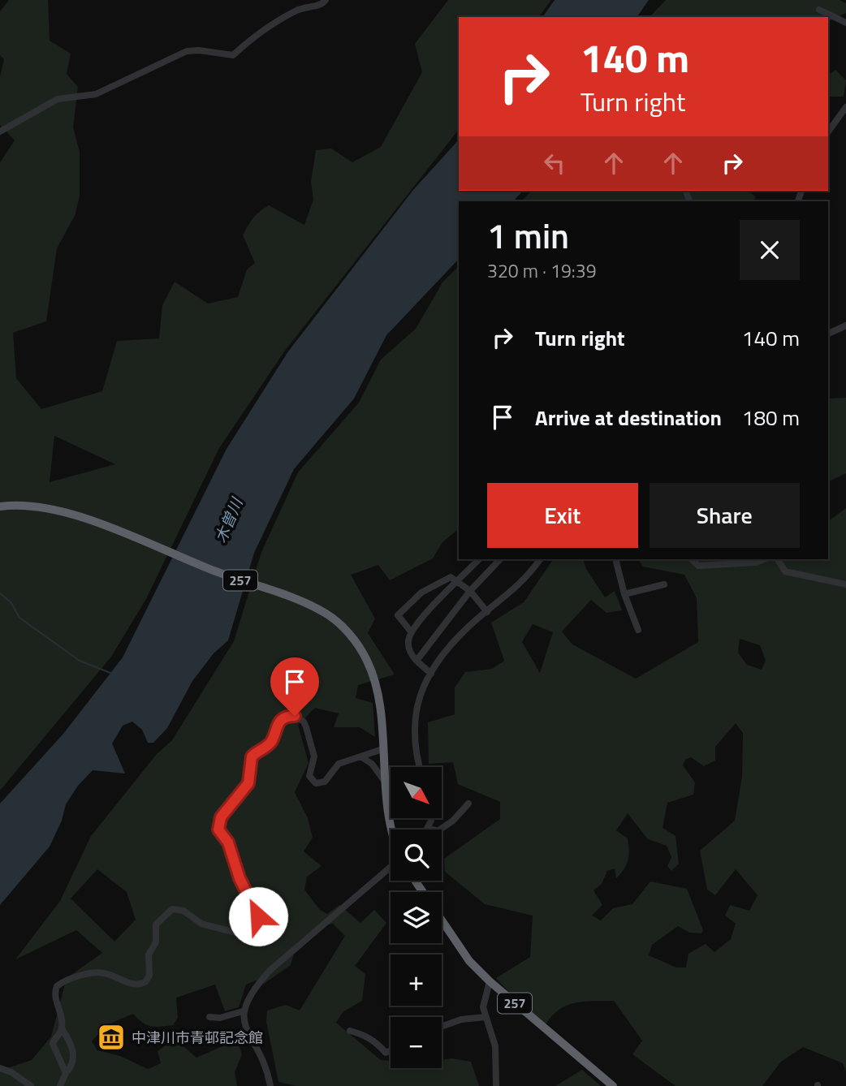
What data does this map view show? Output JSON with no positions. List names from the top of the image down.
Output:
{
  "streets": {
    "highway": ["257"]
  },
  "water": ["木曽川"],
  "places": {
    "museum": ["中津川市青邨記念館"]
  },
  "north": "bottom right",
  "page": {
    "turn": ["140 m", "Turn right"],
    "heading": ["1 min", "320 m · 19:39"],
    "list": [
      {
        "name": "Turn right",
        "value": "140 m"
      },
      {
        "name": "Arrive at destination",
        "value": "180 m"
      }
    ],
    "buttons": ["Exit", "Share"],
    "map_buttons": ["+", "−"]
  }
}
